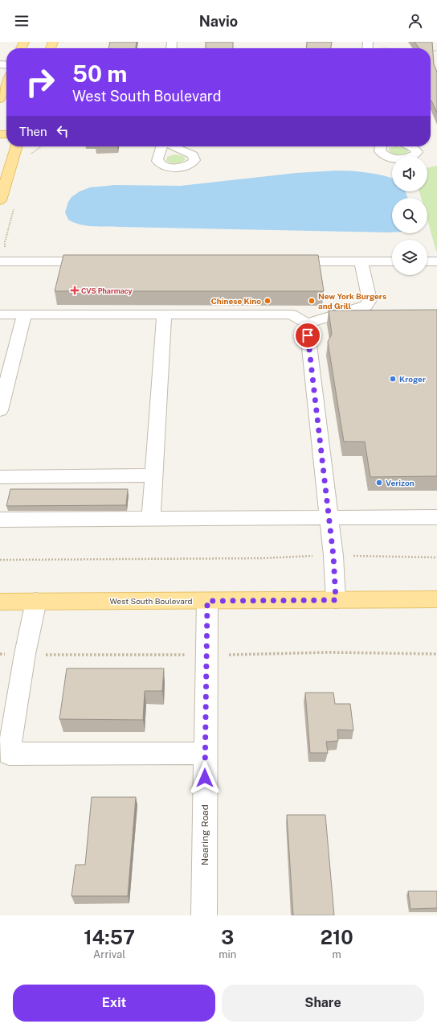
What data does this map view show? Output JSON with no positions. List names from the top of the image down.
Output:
{
  "streets": {
    "main road": ["West South Boulevard"],
    "street": ["Nearing Road"]
  },
  "crossings": [
    ["West South Boulevard", "Nearing Road"]
  ],
  "places": {
    "health": ["CVS Pharmacy"],
    "other": [
      "Chinese Kino",
      "New York Burgers and Grill",
      "Kroger",
      "Verizon"
    ]
  },
  "page": {
    "header": "Navio",
    "turn": ["50 m", "West South Boulevard"],
    "then": "Then",
    "eta": [
      "14:57",
      "Arrival",
      "3",
      "min",
      "210",
      "m"
    ],
    "buttons": ["Exit", "Share"]
  }
}
